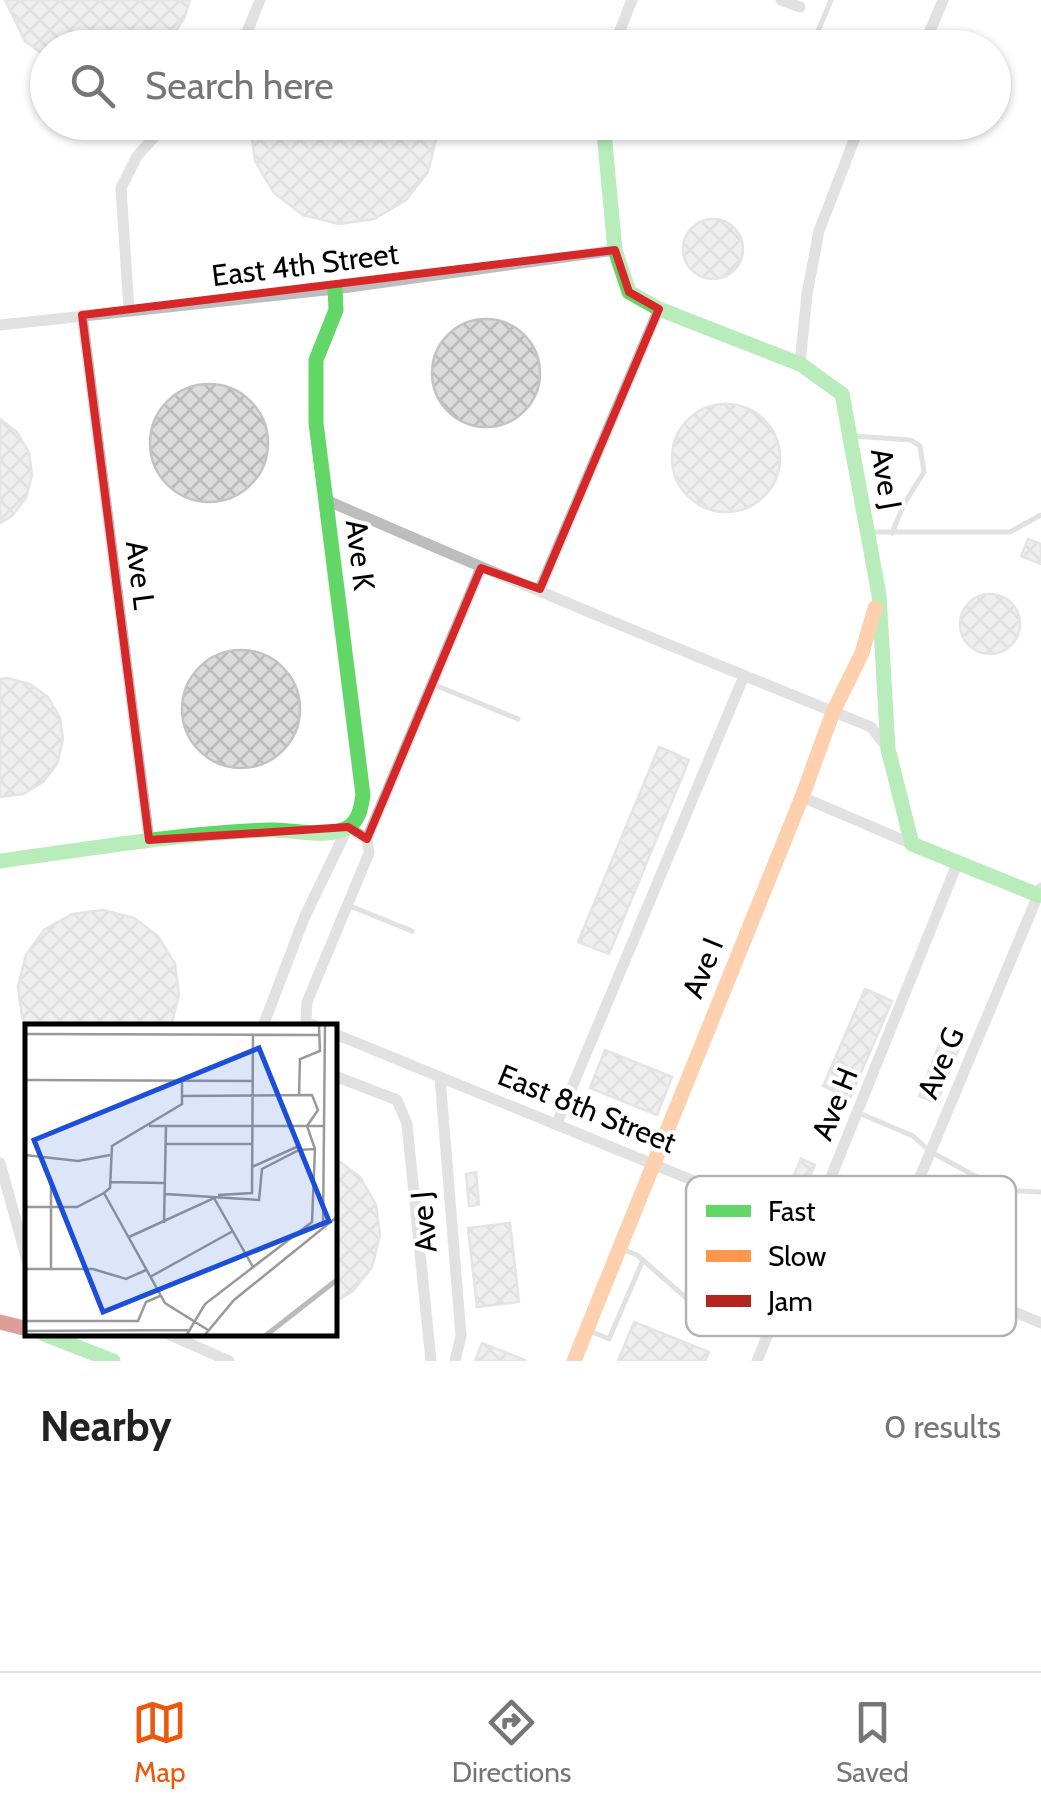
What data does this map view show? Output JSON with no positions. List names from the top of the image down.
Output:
{
  "streets": {
    "street": [
      "East 4th Street",
      "Ave J",
      "Ave K",
      "Ave L",
      "Ave I",
      "Ave G",
      "Ave H",
      "East 8th Street"
    ]
  },
  "crossings": [
    ["East 4th Street", "Ave J"],
    ["East 4th Street", "Ave K"],
    ["East 4th Street", "Ave L"],
    ["Ave J", "Ave I"],
    ["Ave J", "East 8th Street"],
    ["Ave I", "East 8th Street"]
  ],
  "legend": ["Fast", "Slow", "Jam"],
  "page": {
    "search": "Search here",
    "heading": ["Nearby", "0 results"],
    "nav": ["Map", "Directions", "Saved"]
  }
}
